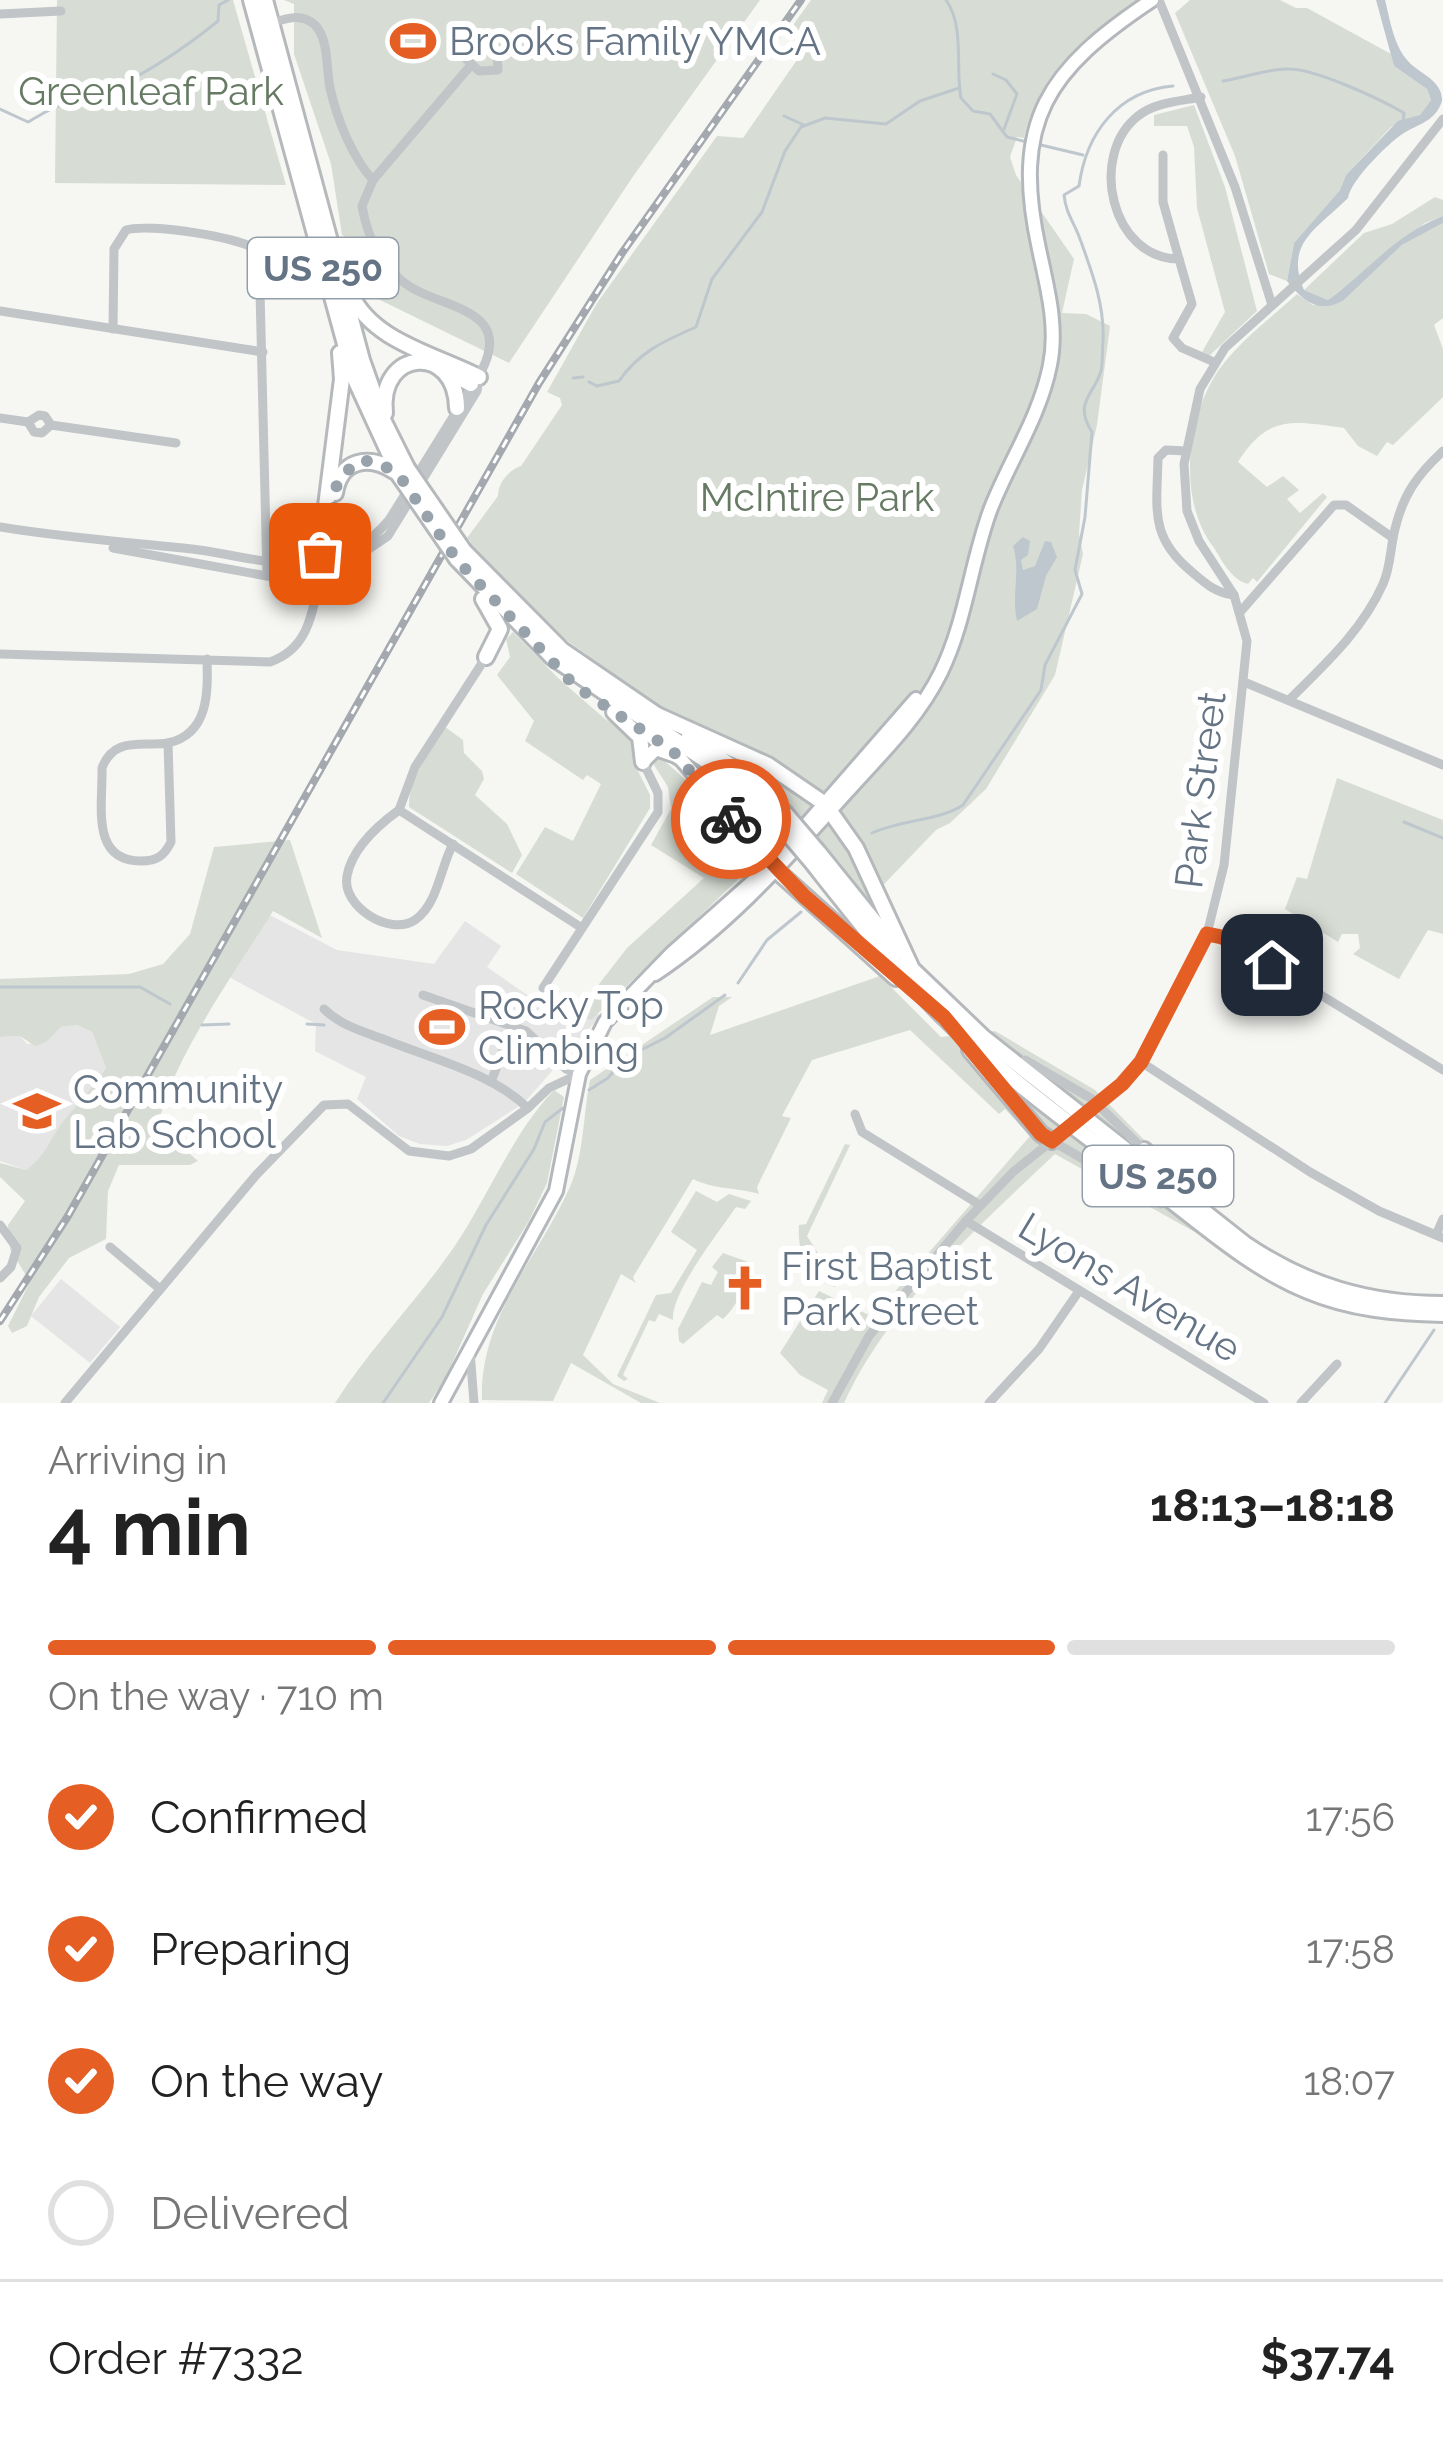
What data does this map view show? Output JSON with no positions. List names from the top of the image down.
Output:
{
  "streets": {
    "highway": ["US 250"],
    "street": ["Park Street", "Lyons Avenue"]
  },
  "crossings": [
    ["Park Street", "Lyons Avenue"]
  ],
  "parks": ["Greenleaf Park", "McIntire Park"],
  "places": {
    "sports": ["Brooks Family YMCA", "Rocky Top Climbing"],
    "school or university": ["Community Lab School"],
    "church": ["First Baptist Park Street"]
  },
  "page": {
    "heading": ["4 min", "Arriving in", "18:13–18:18"],
    "panel": ["Order #7332", "$37.74"],
    "bar": "On the way · 710 m",
    "list": [
      ["Confirmed", "17:56"],
      ["Preparing", "17:58"],
      ["On the way", "18:07"],
      "Delivered"
    ]
  }
}
